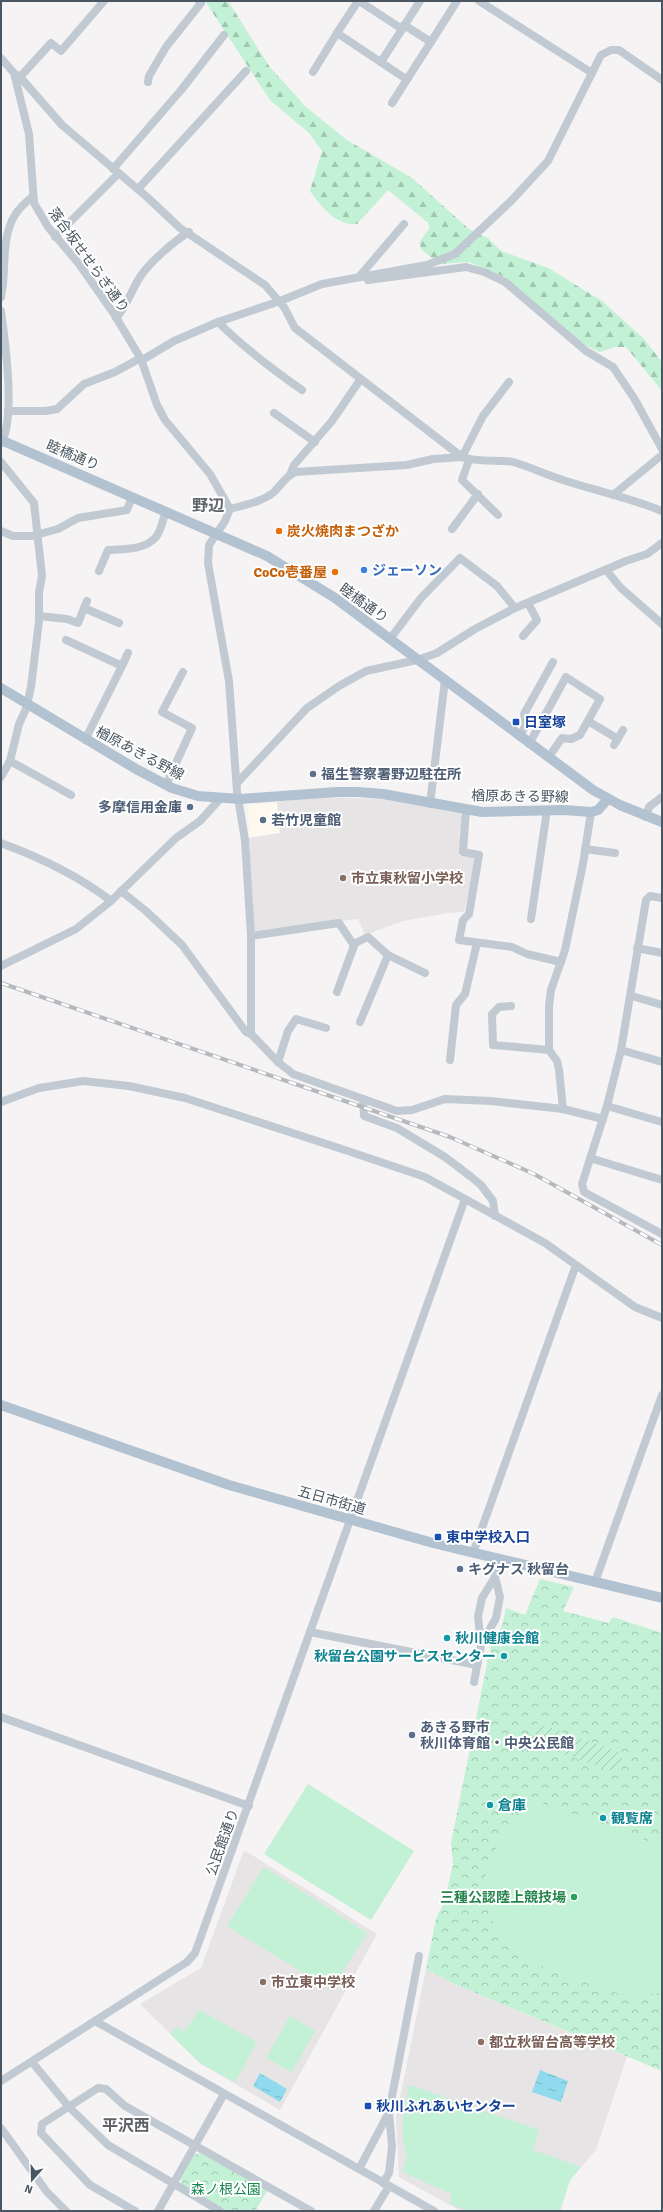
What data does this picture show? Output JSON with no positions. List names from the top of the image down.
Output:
{
  "streets": {
    "main road": ["睦橋通り", "楢原あきる野線", "五日市街道"],
    "street": ["落合坂せせらぎ通り", "公民館通り"]
  },
  "crossings": [
    ["五日市街道", "公民館通り"]
  ],
  "districts": ["野辺", "平沢西"],
  "parks": ["森ノ根公園"],
  "places": {
    "other": [
      "炭火焼肉まつざか",
      "ジェーソン",
      "CoCo壱番屋",
      "福生警察署野辺駐在所",
      "多摩信用金庫",
      "若竹児童館",
      "市立東秋留小学校",
      "キグナス 秋留台",
      "秋川健康会館",
      "秋留台公園サービスセンター",
      "あきる野市 秋川体育館・中央公民館",
      "倉庫",
      "観覧席",
      "三種公認陸上競技場",
      "市立東中学校",
      "都立秋留台高等学校"
    ],
    "transit": ["日室塚", "東中学校入口", "秋川ふれあいセンター"]
  },
  "north": "bottom"
}
